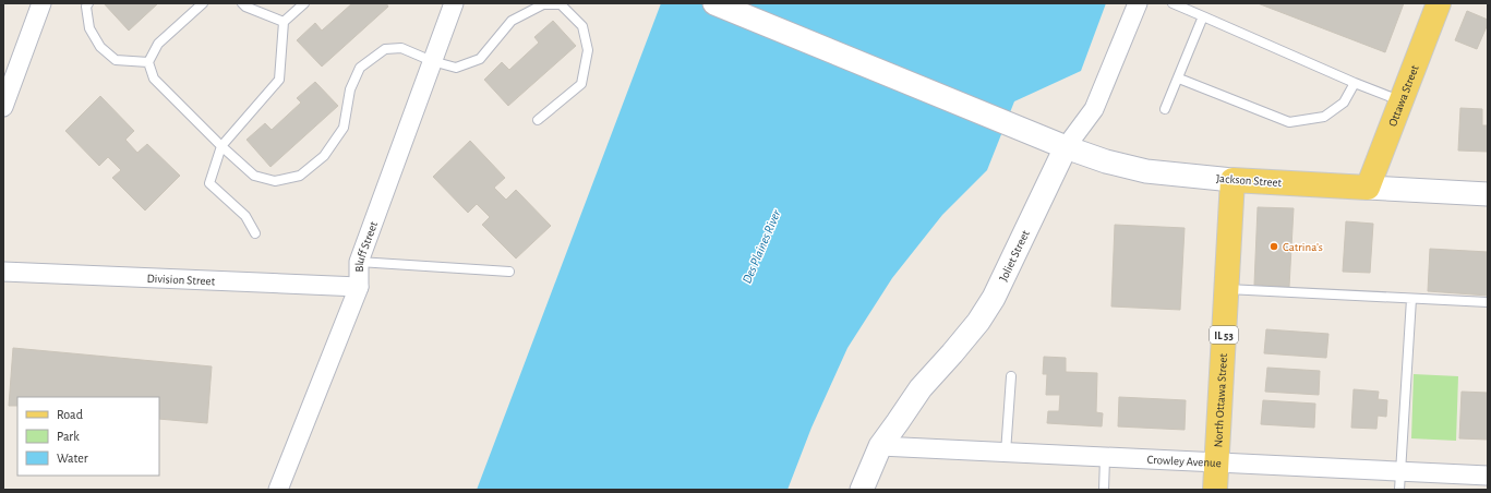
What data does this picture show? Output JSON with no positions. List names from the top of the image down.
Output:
{
  "streets": {
    "main road": [
      "Ottawa Street",
      "Jackson Street",
      "IL 53",
      "North Ottawa Street"
    ],
    "street": [
      "Bluff Street",
      "Joliet Street",
      "Division Street",
      "Crowley Avenue"
    ]
  },
  "crossings": [
    ["Ottawa Street", "Jackson Street"],
    ["Jackson Street", "Joliet Street"],
    ["Jackson Street", "North Ottawa Street"],
    ["Bluff Street", "Division Street"],
    ["Joliet Street", "Crowley Avenue"],
    ["North Ottawa Street", "Crowley Avenue"]
  ],
  "water": ["Des Plaines River"],
  "places": ["Catrina’s"],
  "legend": ["Road", "Park", "Water"]
}
